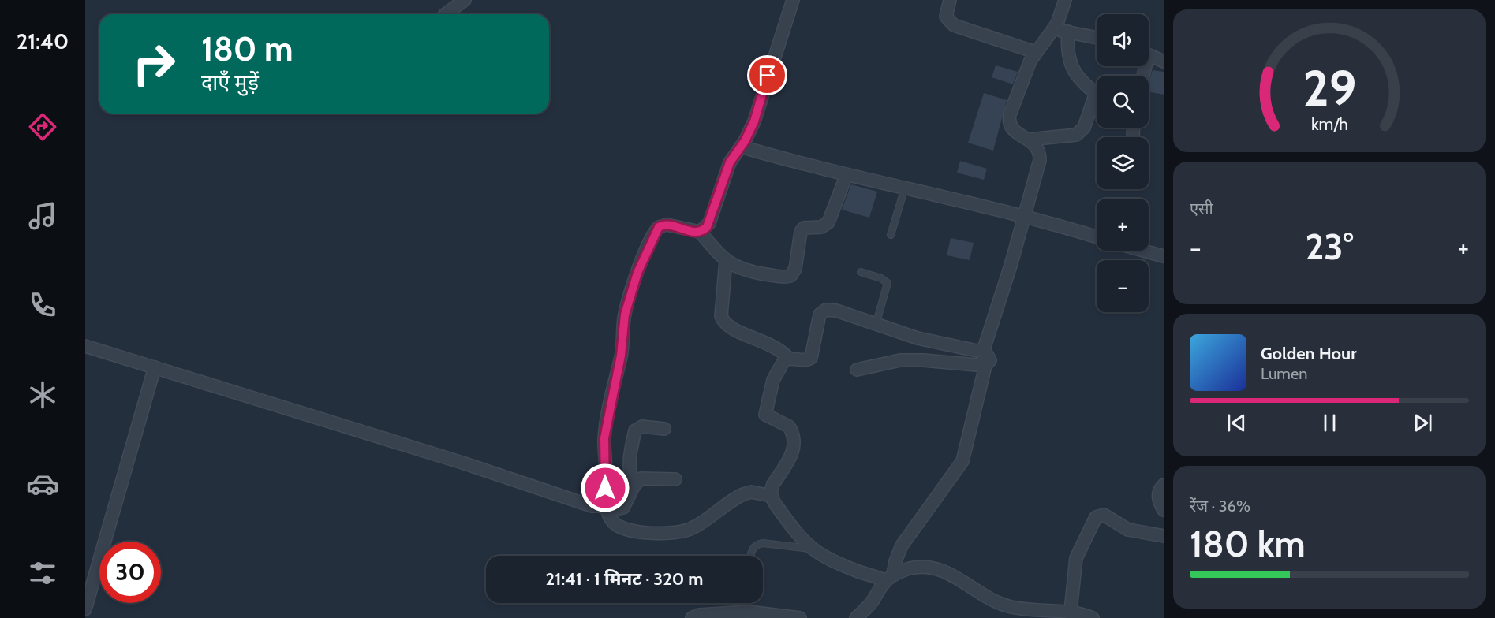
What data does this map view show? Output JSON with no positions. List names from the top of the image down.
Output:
{
  "page": {
    "tabs": "21:40",
    "map_buttons": ["+", "−"],
    "turn": ["180 m", "दाएँ मुड़ें"],
    "tile": [
      "एसी",
      ["रेंज · 36%", "180 km"]
    ],
    "heat": ["−", "23°", "+"],
    "song": ["Golden Hour", "Lumen"],
    "limit": "30",
    "trip": "21:41 · 1 मिनट · 320 m",
    "gauge": ["29", "km/h"]
  }
}
